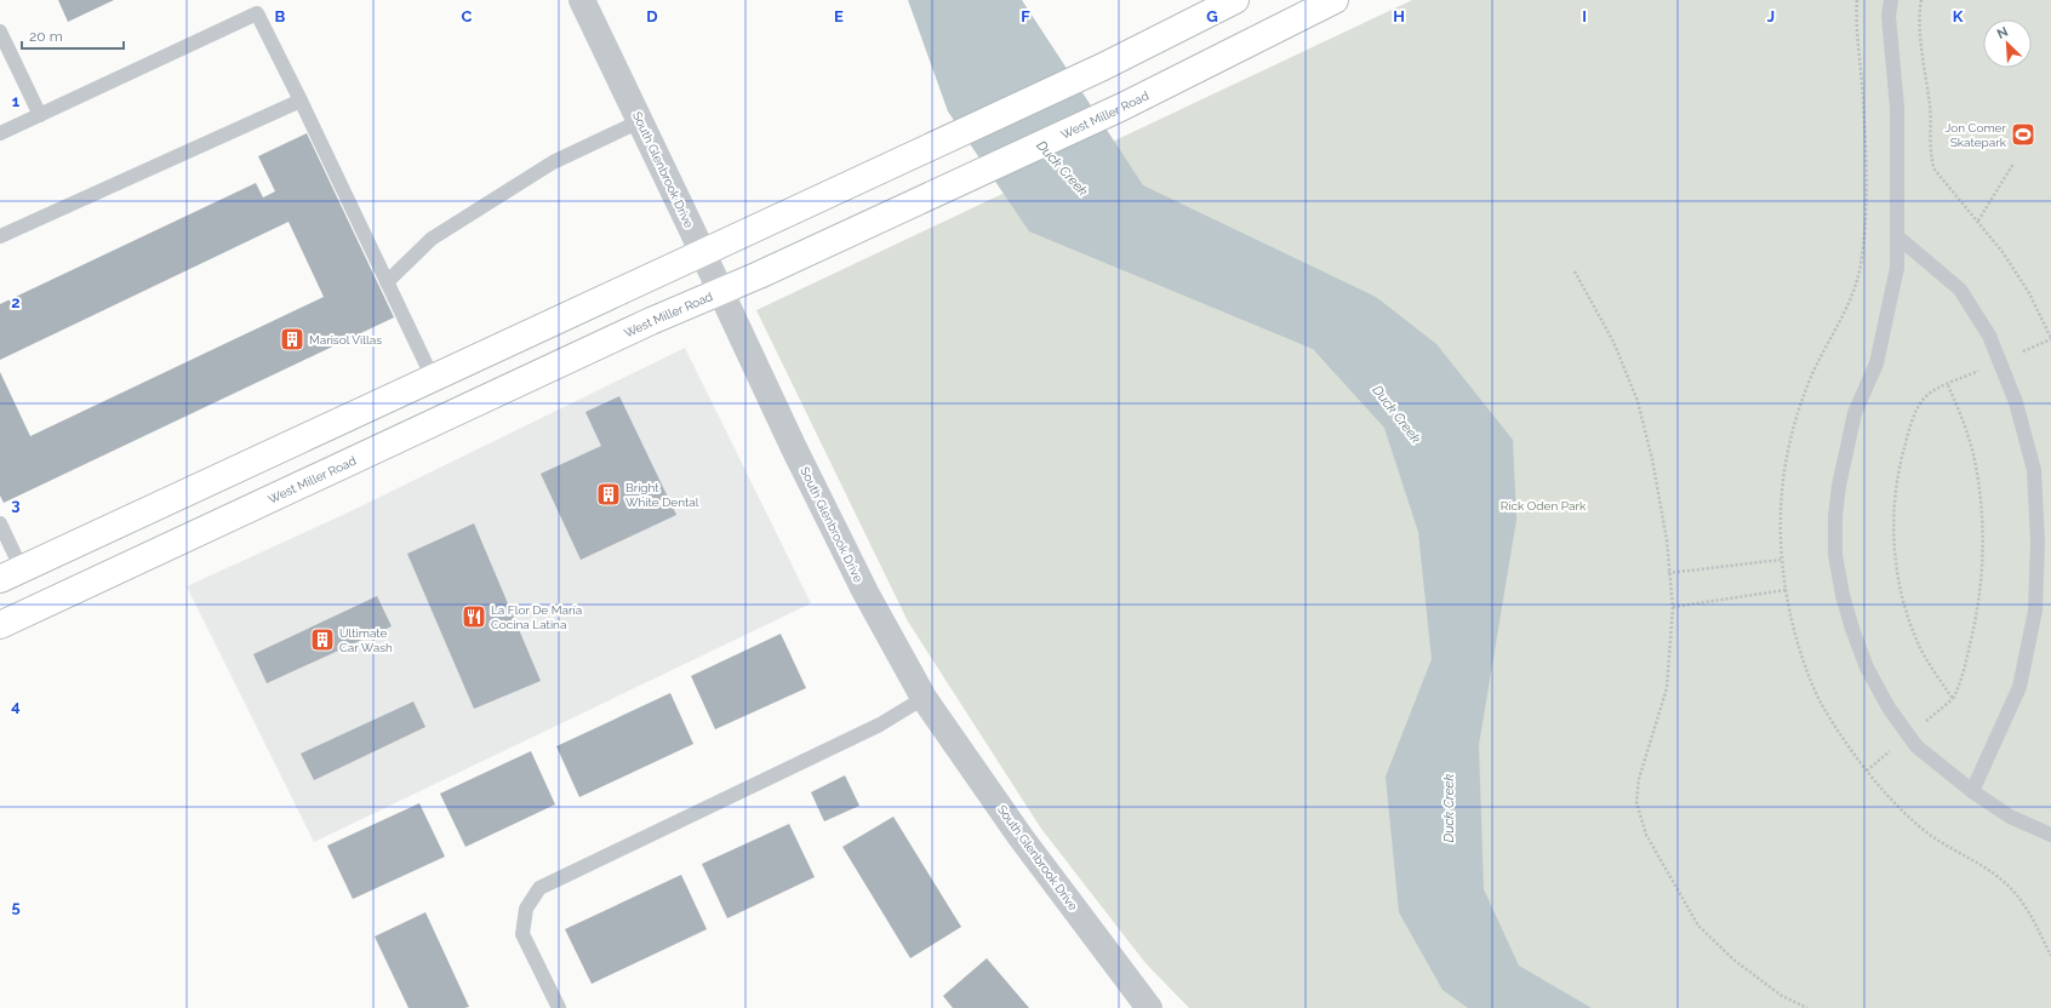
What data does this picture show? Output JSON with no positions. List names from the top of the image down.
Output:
{
  "streets": {
    "main road": ["West Miller Road"],
    "street": ["South Glenbrook Drive"]
  },
  "crossings": [
    ["West Miller Road", "South Glenbrook Drive"]
  ],
  "water": ["Duck Creek"],
  "parks": ["Rick Oden Park"],
  "places": {
    "sports": ["Jon Comer Skatepark"],
    "building": ["Marisol Villas", "Bright White Dental", "Ultimate Car Wash"],
    "restaurant": ["La Flor De María Cocina Latina"]
  },
  "scale_bar": "20 m",
  "north": "top left",
  "grid": {
    "columns": [
      "B",
      "C",
      "D",
      "E",
      "F",
      "G",
      "H",
      "I",
      "J",
      "K"
    ],
    "rows": [
      "1",
      "2",
      "3",
      "4",
      "5"
    ]
  }
}
